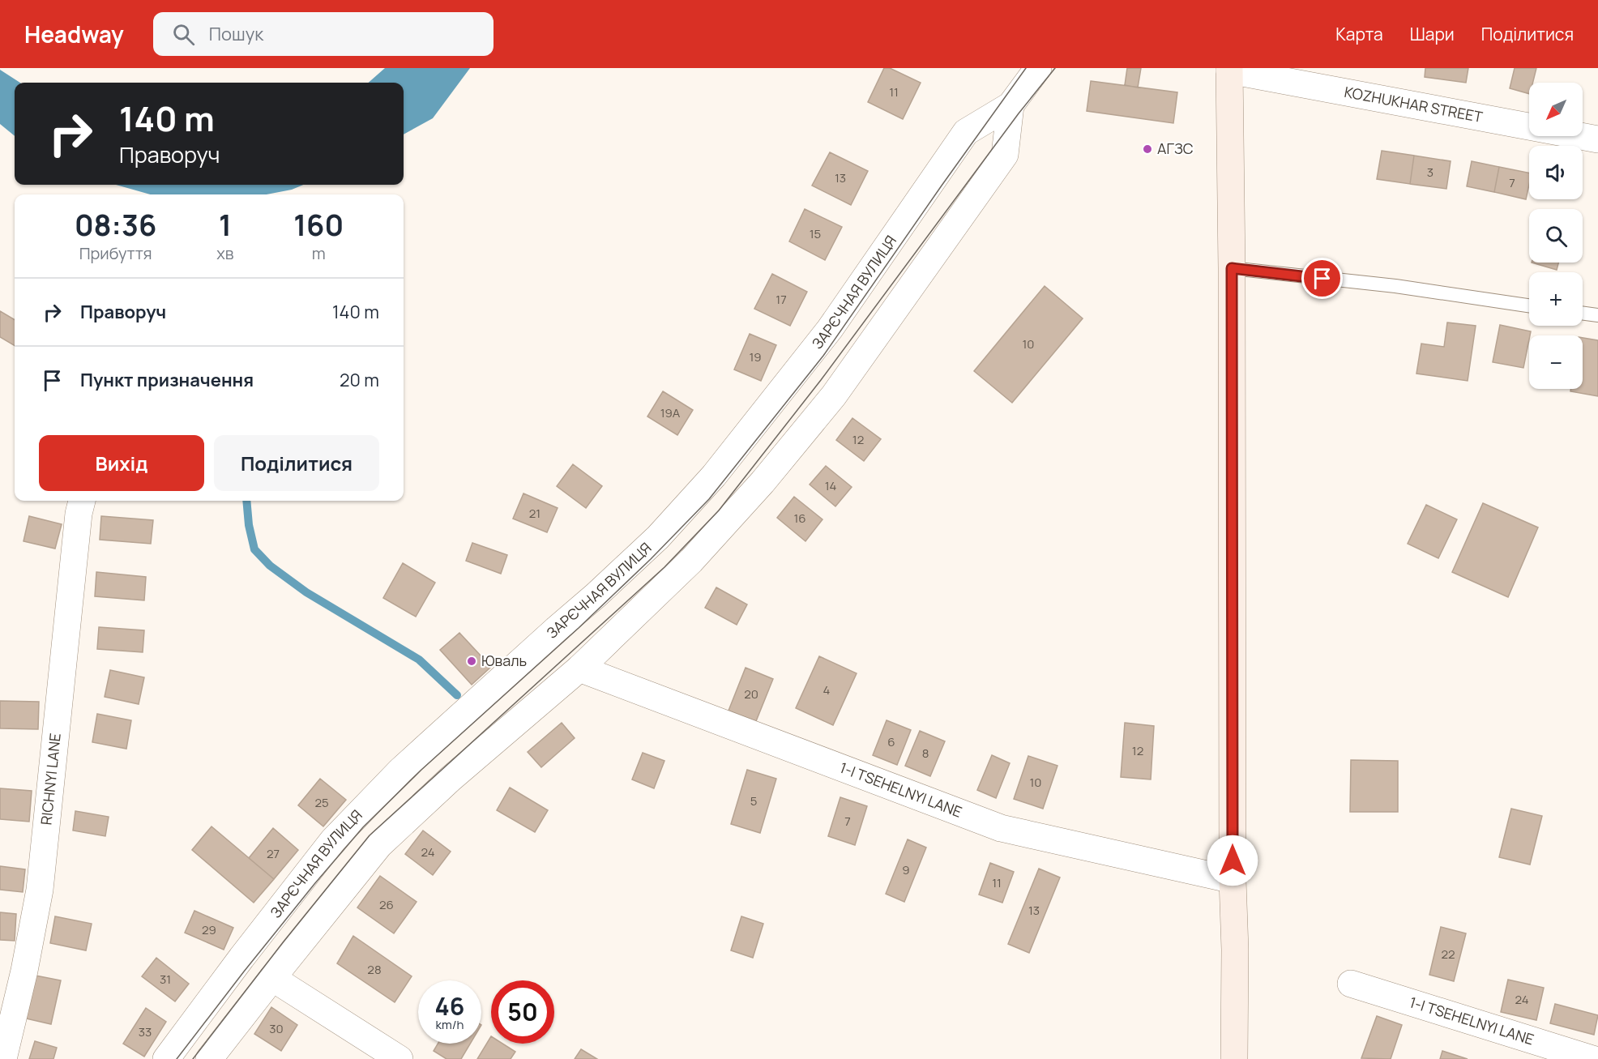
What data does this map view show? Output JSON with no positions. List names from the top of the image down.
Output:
{
  "streets": {
    "street": [
      "KOZHUKHAR STREET",
      "ЗАРЄЧНАЯ ВУЛИЦЯ",
      "RICHNYI LANE",
      "1-I TSEHELNYI LANE"
    ]
  },
  "crossings": [
    ["ЗАРЄЧНАЯ ВУЛИЦЯ", "1-I TSEHELNYI LANE"]
  ],
  "places": ["АГЗС", "Юваль"],
  "house_numbers": [
    "11",
    "3",
    "13",
    "7",
    "15",
    "17",
    "10",
    "19",
    "19А",
    "12",
    "14",
    "21",
    "16",
    "4",
    "20",
    "6",
    "12",
    "8",
    "10",
    "5",
    "25",
    "7",
    "24",
    "27",
    "9",
    "11",
    "26",
    "13",
    "29",
    "22",
    "28",
    "31",
    "24",
    "30",
    "33"
  ],
  "north": "bottom left",
  "page": {
    "header": "Headway",
    "search": "Пошук",
    "nav": ["Карта", "Шари", "Поділитися"],
    "map_buttons": ["+", "−"],
    "turn": ["140 m", "Праворуч"],
    "eta": [
      "08:36",
      "Прибуття",
      "1",
      "хв",
      "160",
      "m"
    ],
    "list": [
      {
        "name": "Праворуч",
        "value": "140 m"
      },
      {
        "name": "Пункт призначення",
        "value": "20 m"
      }
    ],
    "buttons": ["Вихід", "Поділитися"],
    "speed": "46 km/h",
    "limit": "50"
  }
}
